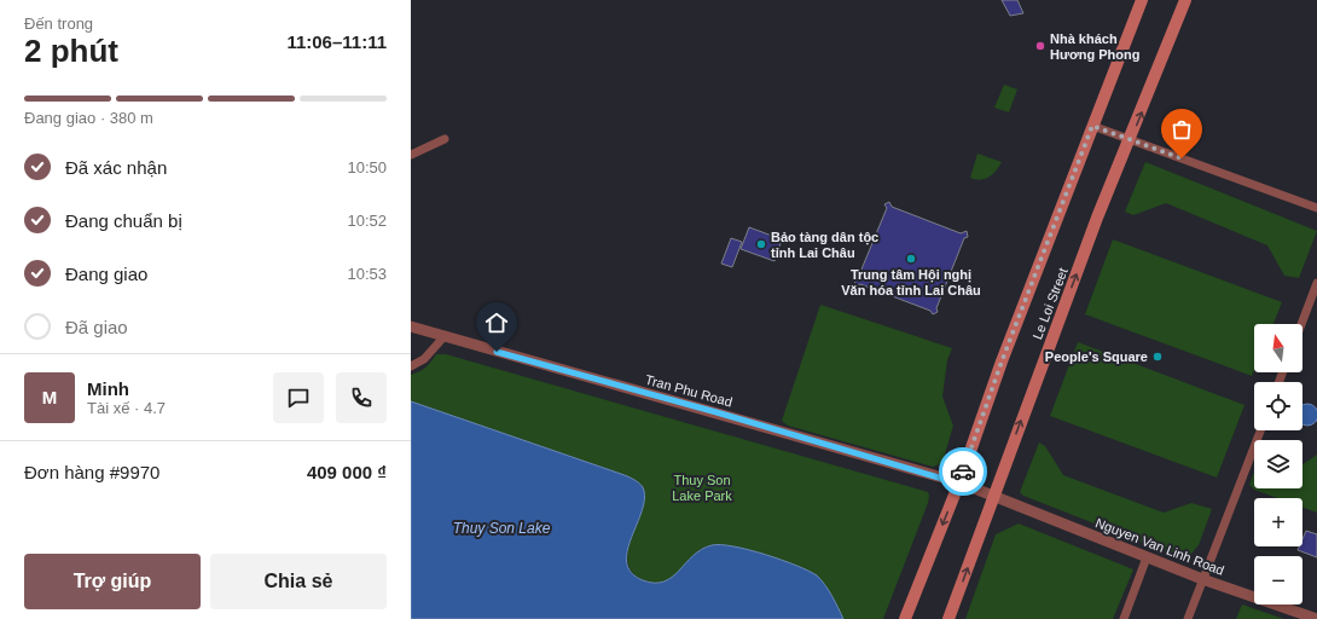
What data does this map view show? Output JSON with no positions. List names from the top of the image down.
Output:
{
  "streets": {
    "main road": ["Le Loi Street"],
    "street": ["Tran Phu Road", "Nguyen Van Linh Road"]
  },
  "crossings": [
    ["Le Loi Street", "Tran Phu Road"],
    ["Le Loi Street", "Nguyen Van Linh Road"],
    ["Tran Phu Road", "Nguyen Van Linh Road"]
  ],
  "water": ["Thuy Son Lake"],
  "parks": ["Thuy Son Lake Park"],
  "places": [
    "Nhà khách Hương Phong",
    "Bảo tàng dân tộc tỉnh Lai Châu",
    "Trung tâm Hội nghị Văn hóa tỉnh Lai Châu",
    "People's Square"
  ],
  "north": "top",
  "page": {
    "heading": ["2 phút", "Đến trong", "11:06–11:11"],
    "panel": [
      "Minh",
      "Tài xế · 4.7",
      "Đơn hàng #9970",
      "409 000 ₫"
    ],
    "bar": "Đang giao · 380 m",
    "list": [
      ["Đã xác nhận", "10:50"],
      ["Đang chuẩn bị", "10:52"],
      ["Đang giao", "10:53"],
      "Đã giao"
    ],
    "map_buttons": ["+", "−"],
    "round": "M",
    "buttons": ["Trợ giúp", "Chia sẻ"]
  }
}
